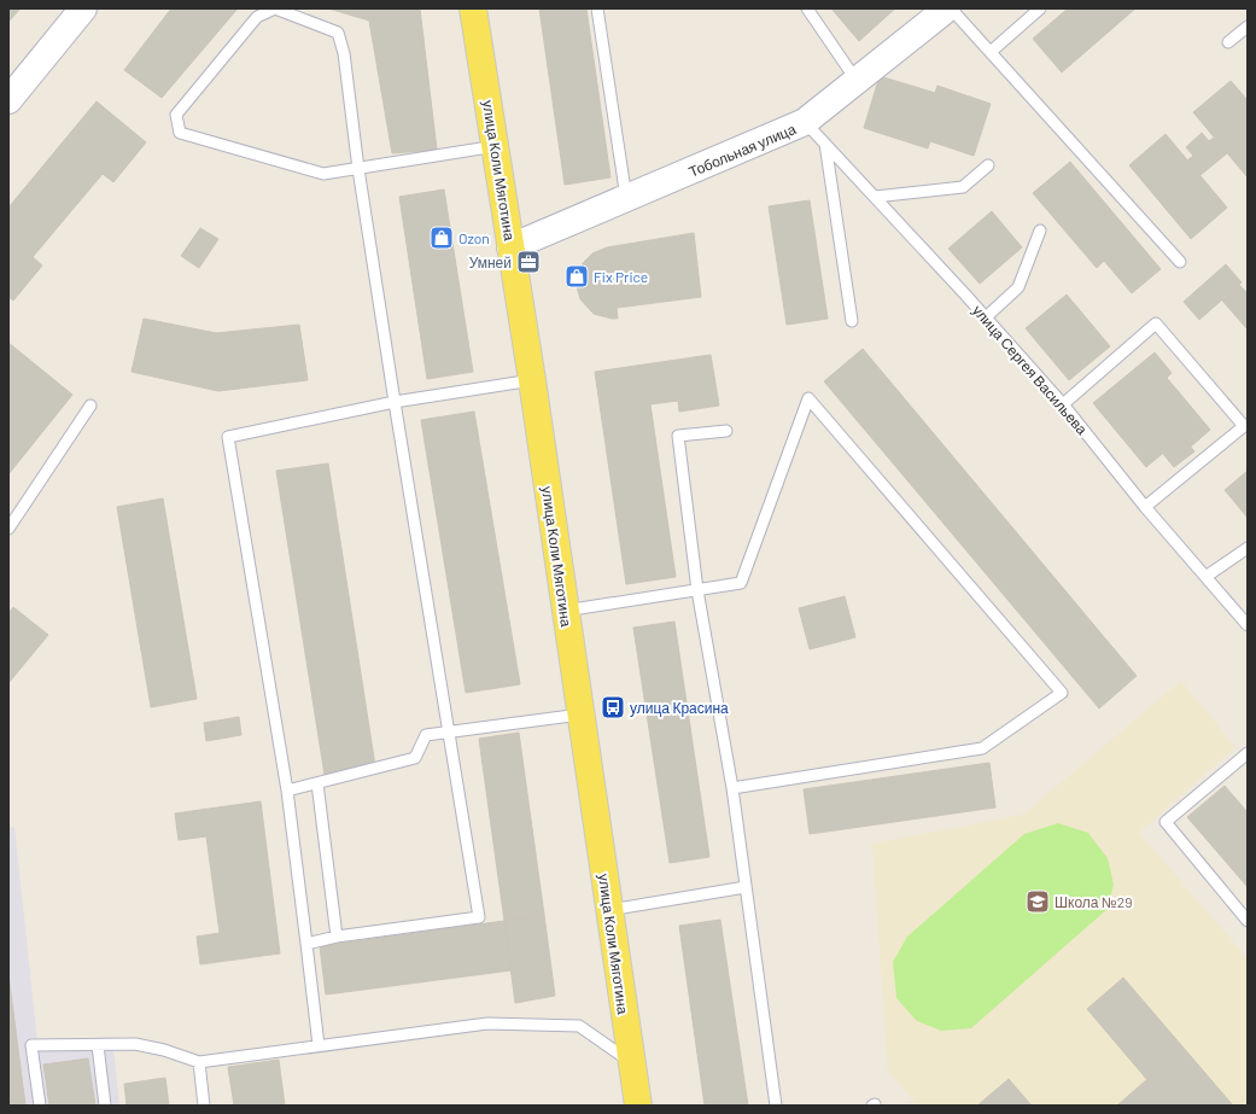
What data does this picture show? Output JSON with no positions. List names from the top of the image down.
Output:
{
  "streets": {
    "main road": ["улица Коли Мяготина"],
    "street": ["Тобольная улица"],
    "lane": ["улица Сергея Васильева"]
  },
  "crossings": [
    ["Тобольная улица", "улица Коли Мяготина"],
    ["Тобольная улица", "улица Сергея Васильева"]
  ],
  "places": {
    "shop": ["Ozon", "Fix Price"],
    "office": ["Умней"],
    "bus stop": ["улица Красина"],
    "school or university": ["Школа №29"]
  }
}
